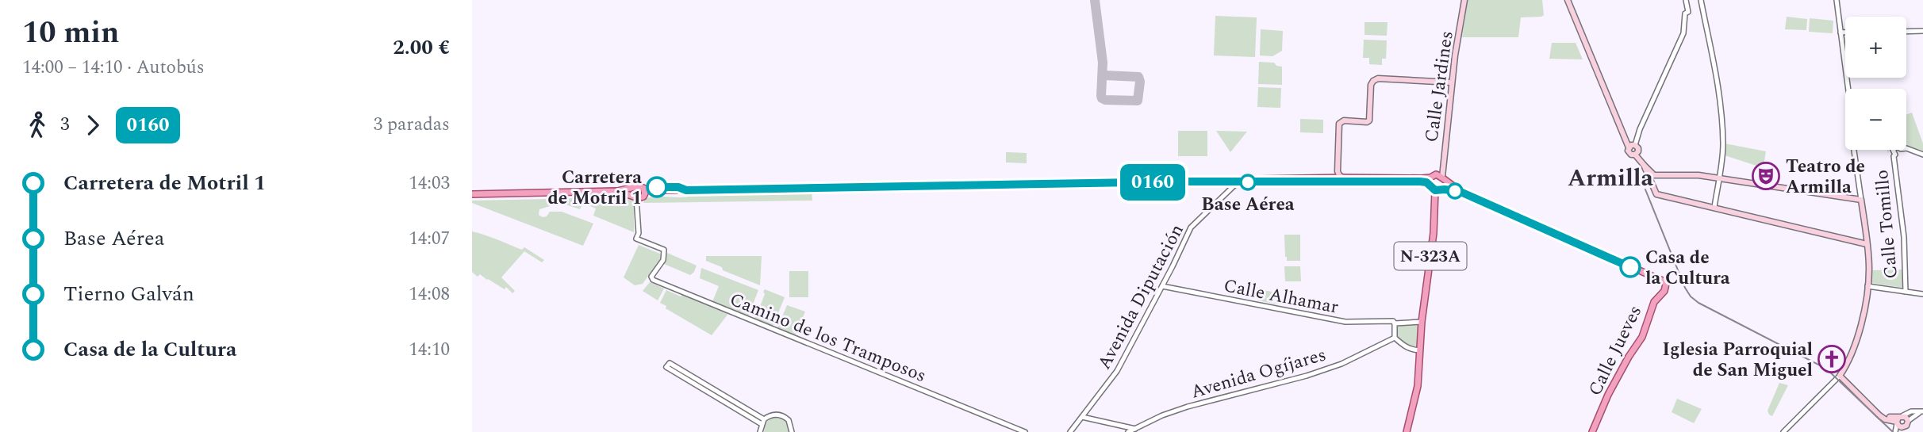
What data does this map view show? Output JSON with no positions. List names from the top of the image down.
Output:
{
  "streets": {
    "main road": ["Calle Jardines", "N-323A", "Calle Jueves"],
    "street": [
      "Calle Tomillo",
      "Calle Alhamar",
      "Avenida Diputación",
      "Camino de los Tramposos",
      "Avenida Ogíjares"
    ]
  },
  "crossings": [
    ["Calle Jardines", "N-323A"],
    ["N-323A", "Calle Alhamar"],
    ["Calle Alhamar", "Avenida Diputación"]
  ],
  "districts": ["Armilla"],
  "places": {
    "theatre": ["Teatro de Armilla"],
    "other": ["Base Aérea", "Carretera de Motril 1", "Casa de la Cultura"],
    "church": ["Iglesia Parroquial de San Miguel"]
  },
  "lines": ["bus line 0160"],
  "page": {
    "heading": ["10 min", "14:00 – 14:10 · Autobús", "2.00 €"],
    "on_map": "0160",
    "map_buttons": ["+", "−"],
    "legs": ["3", "0160", "3 paradas"],
    "list": [
      {
        "name": "Carretera de Motril 1",
        "value": "14:03"
      },
      {
        "name": "Base Aérea",
        "value": "14:07"
      },
      {
        "name": "Tierno Galván",
        "value": "14:08"
      },
      {
        "name": "Casa de la Cultura",
        "value": "14:10"
      }
    ]
  }
}
